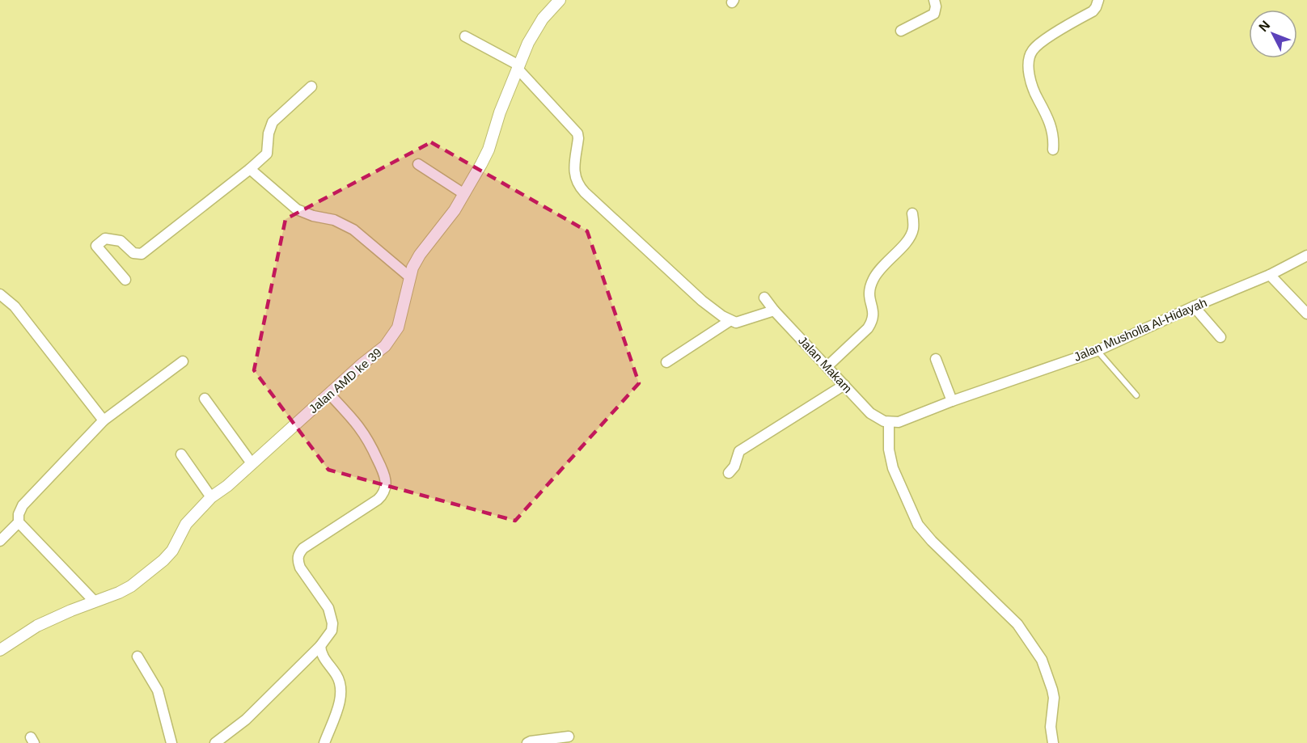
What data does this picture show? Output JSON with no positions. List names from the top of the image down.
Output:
{
  "streets": {
    "street": ["Jalan Musholla Al-Hidayah", "Jalan Makam", "Jalan AMD ke 39"]
  },
  "crossings": [
    ["Jalan Musholla Al-Hidayah", "Jalan Makam"]
  ],
  "north": "top left"
}
